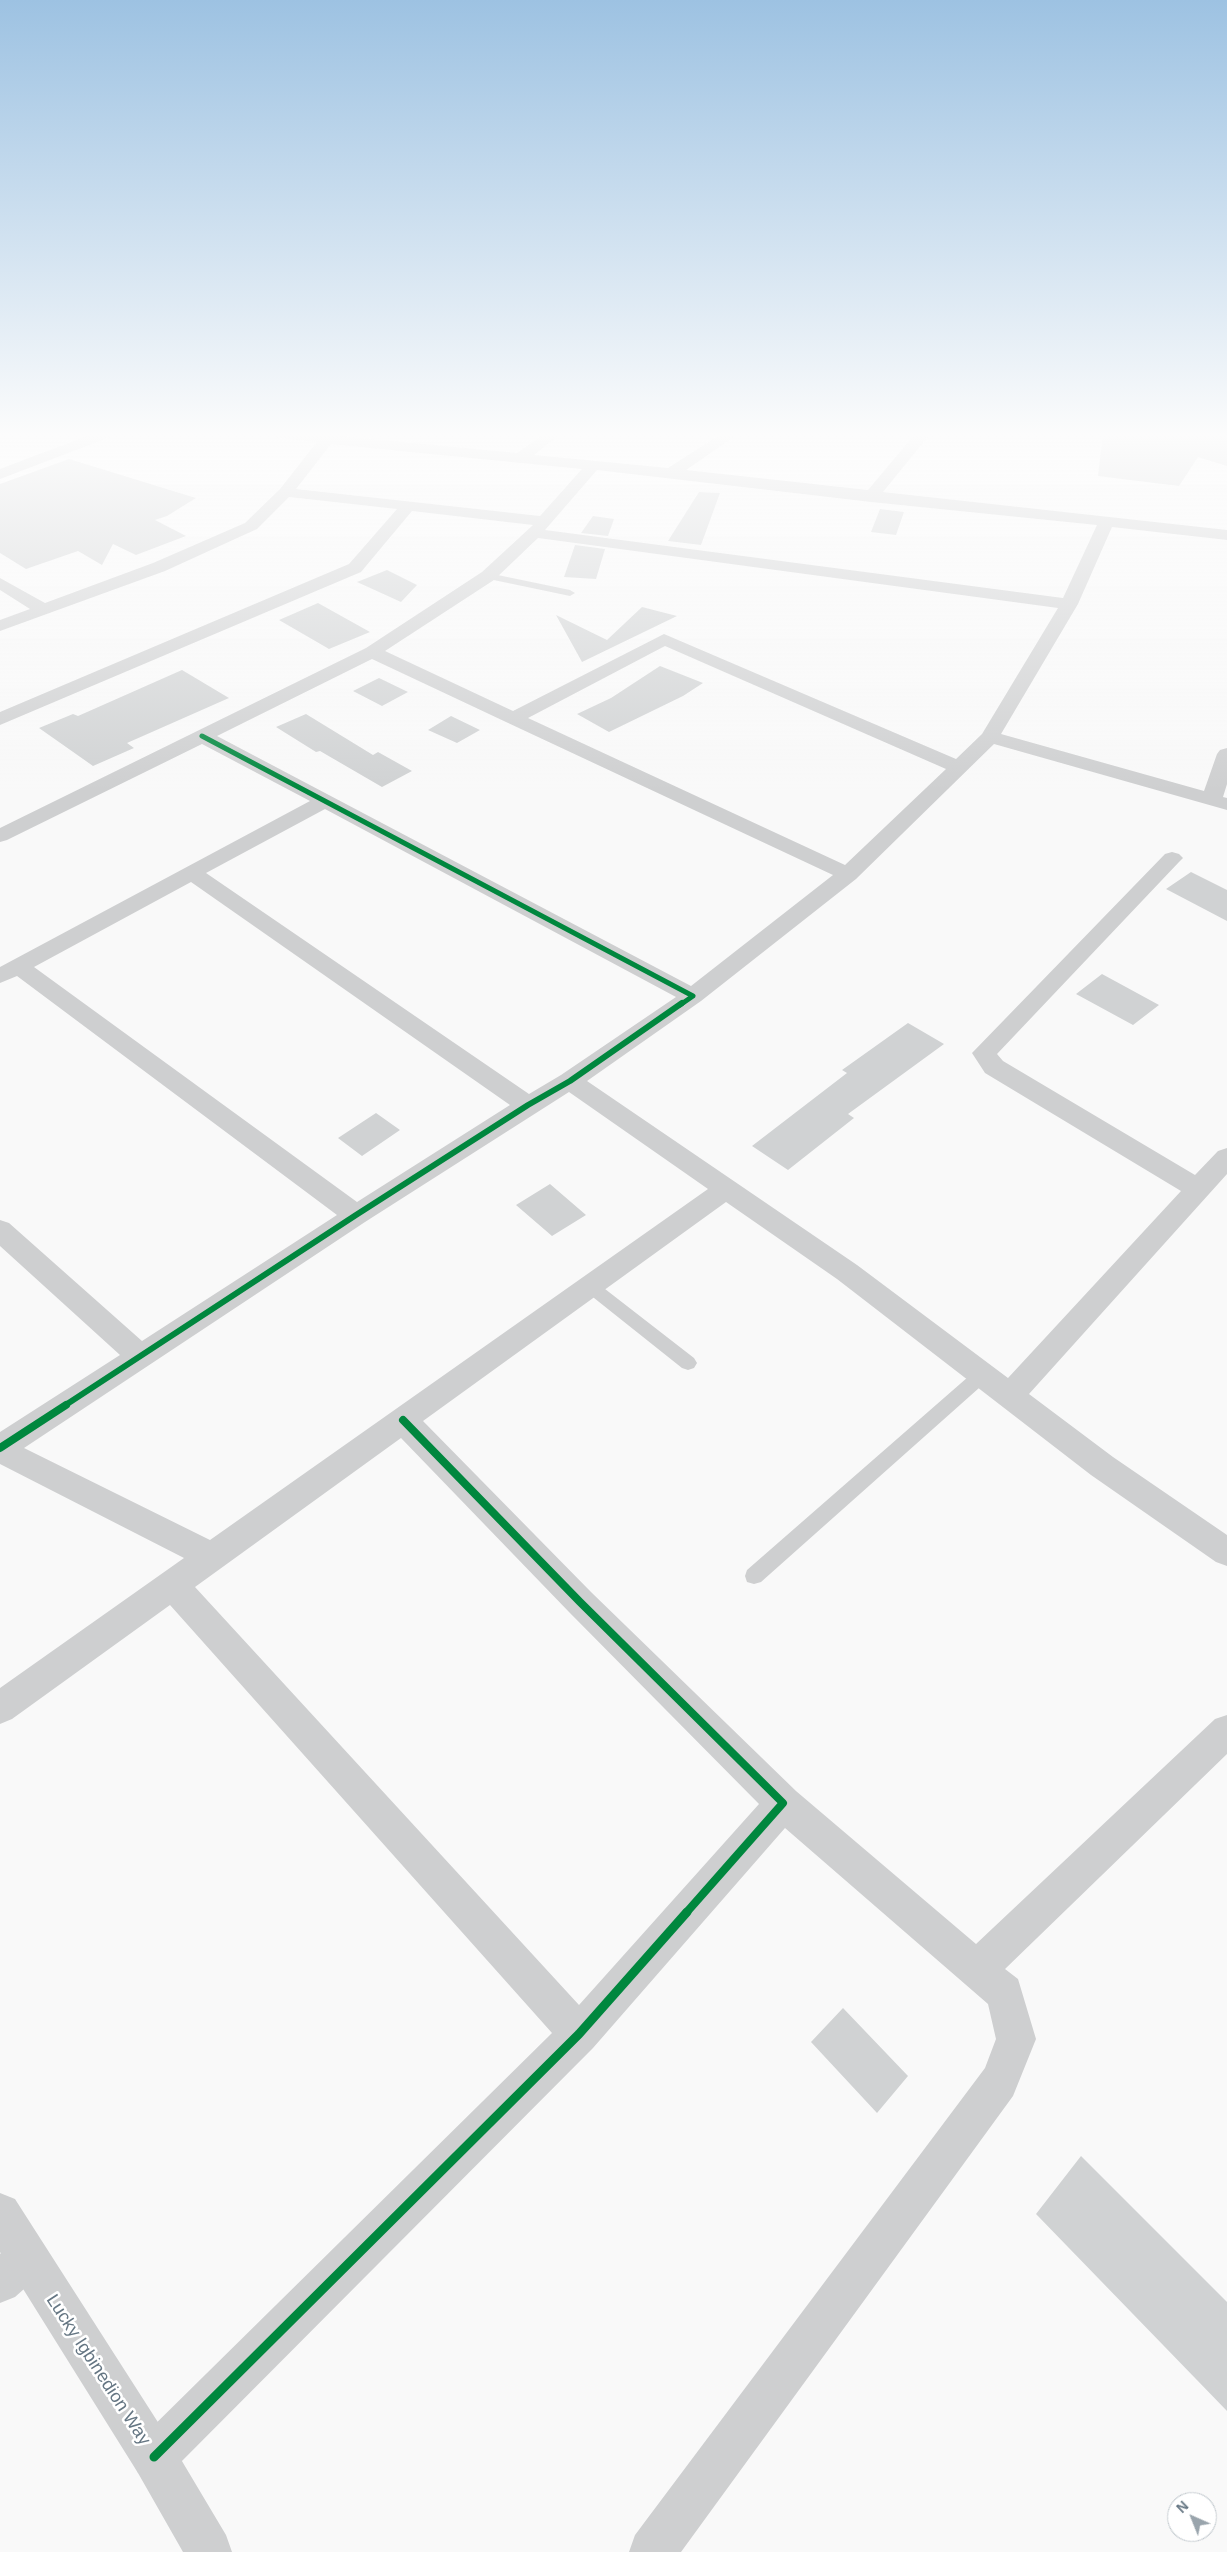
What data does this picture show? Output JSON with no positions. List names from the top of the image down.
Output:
{
  "streets": {
    "street": ["Lucky Igbinedion Way"]
  },
  "north": "top left"
}
